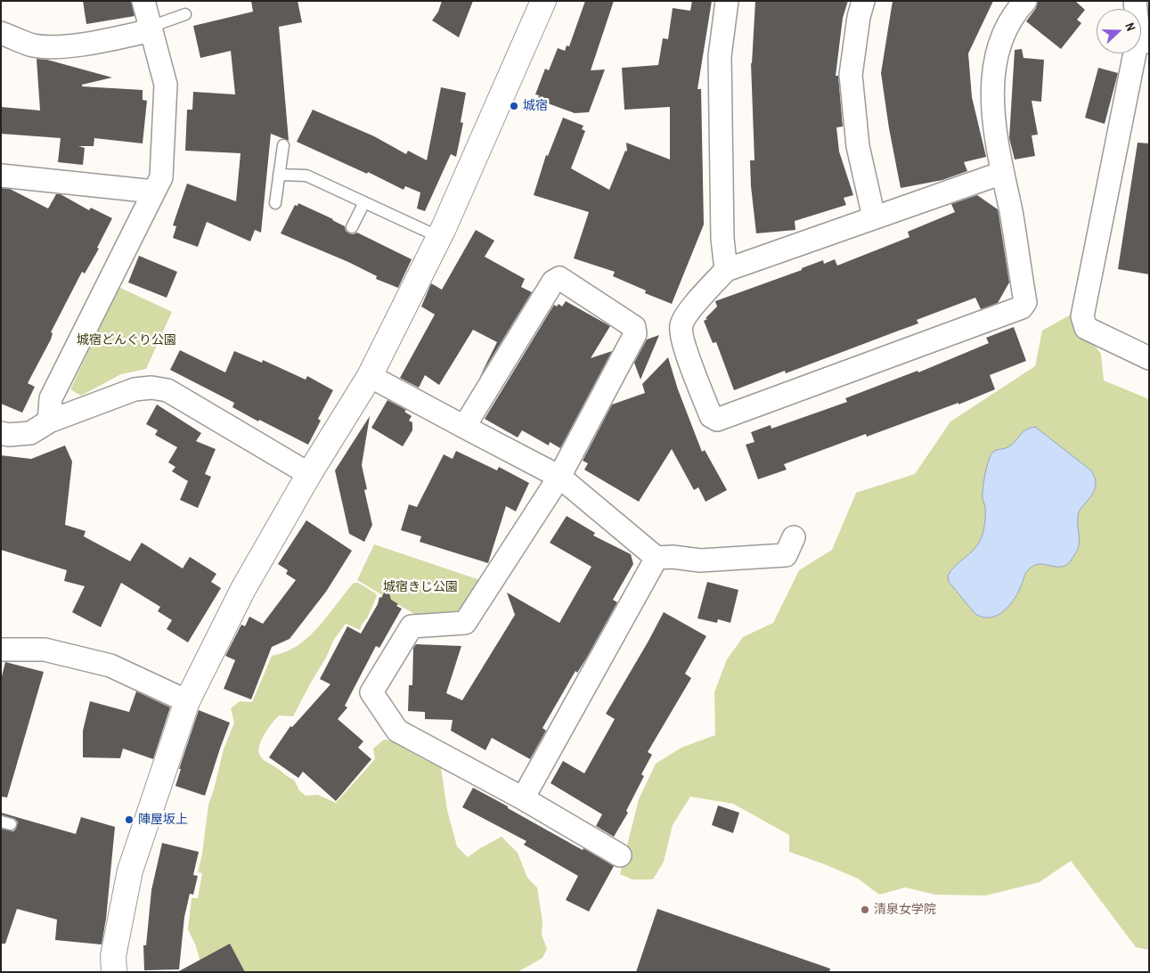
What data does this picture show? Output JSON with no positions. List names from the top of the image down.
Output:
{
  "parks": ["城宿どんぐり公園", "城宿きじ公園"],
  "places": ["城宿", "陣屋坂上", "清泉女学院"],
  "north": "right"
}
